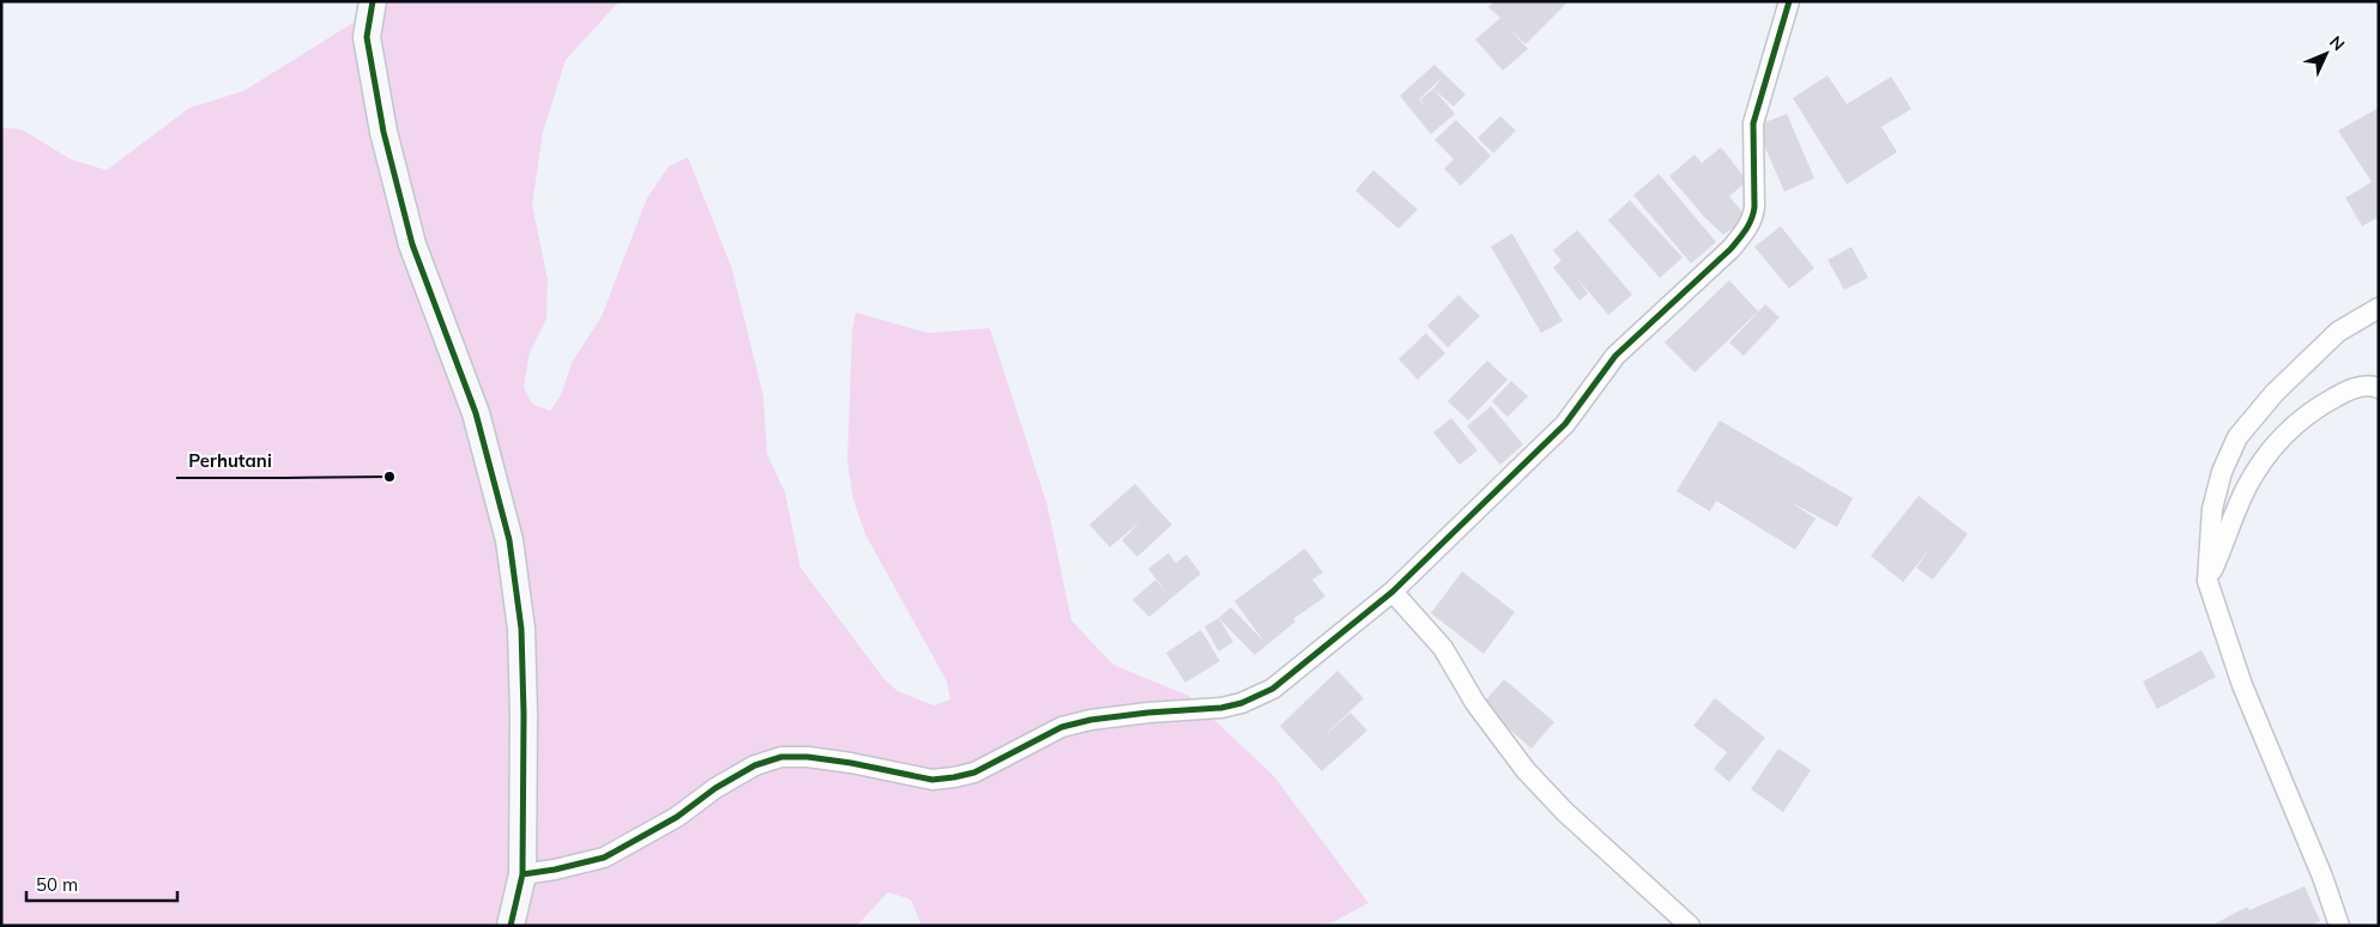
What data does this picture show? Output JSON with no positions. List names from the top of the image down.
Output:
{
  "places": ["Perhutani"],
  "scale_bar": "50 m",
  "north": "top right"
}
